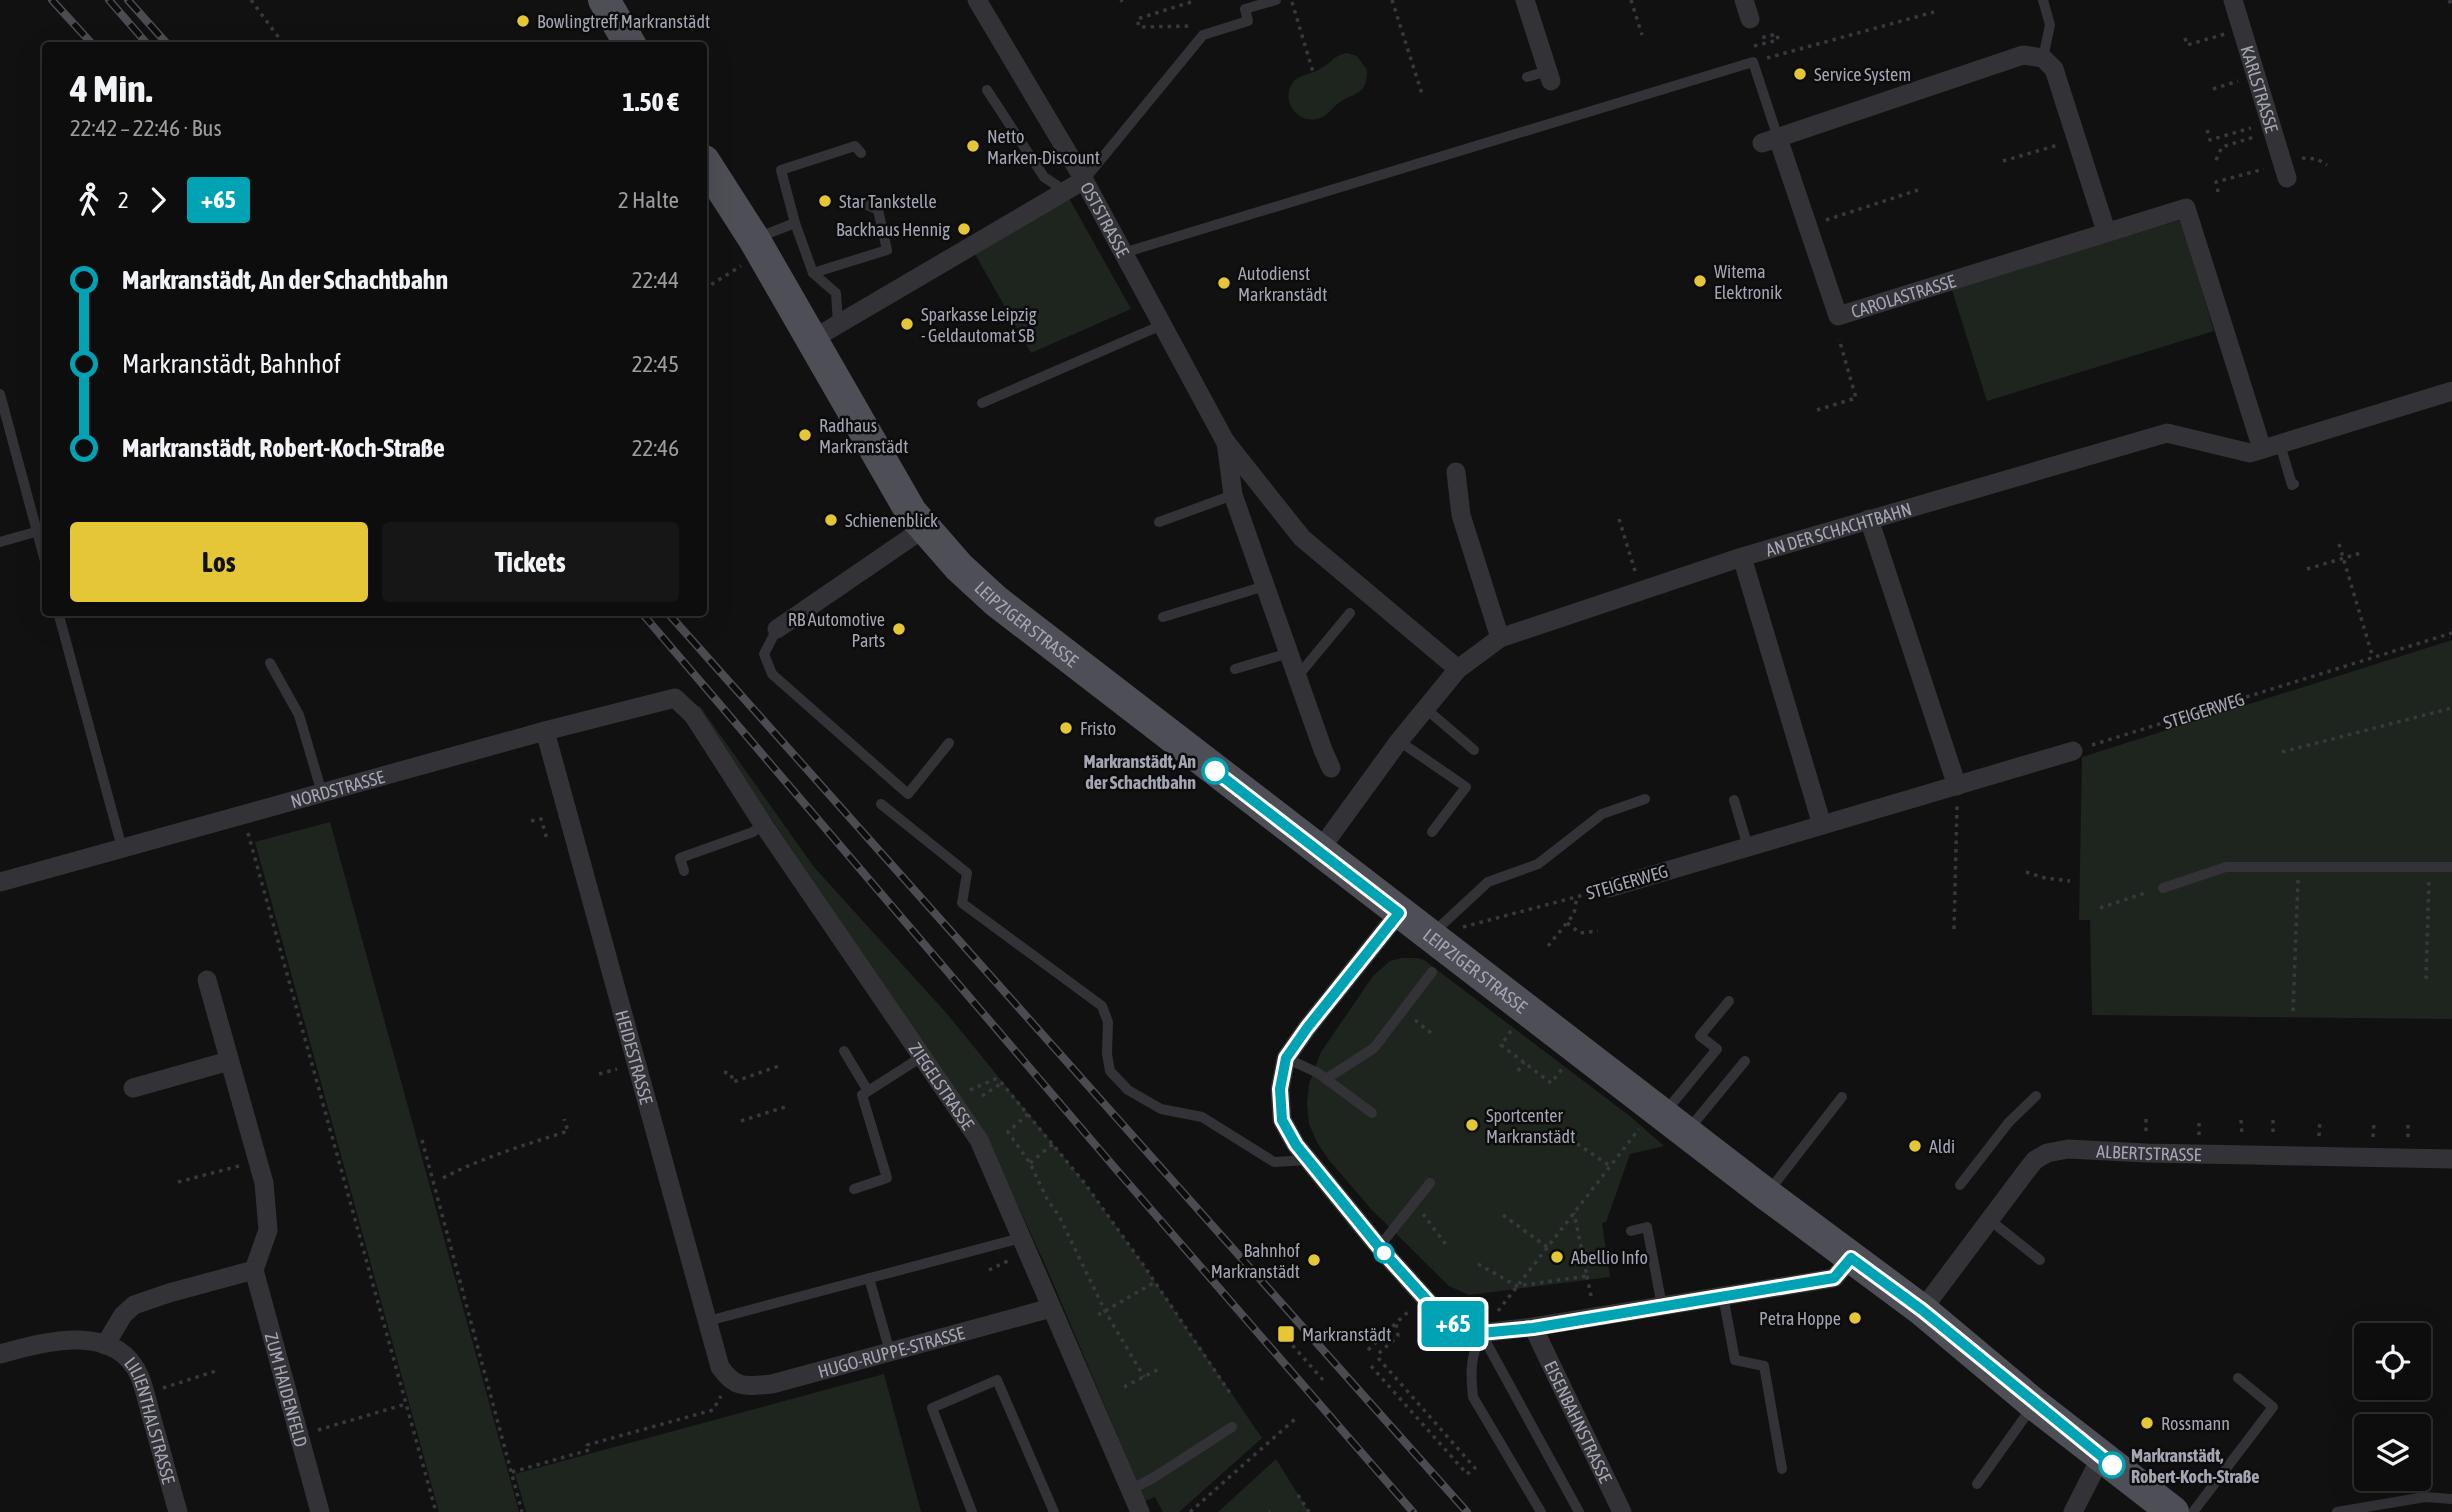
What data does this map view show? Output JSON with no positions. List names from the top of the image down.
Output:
{
  "streets": {
    "main road": ["LEIPZIGER STRASSE"],
    "street": [
      "KARLSTRASSE",
      "OSTSTRASSE",
      "CAROLASTRASSE",
      "AN DER SCHACHTBAHN",
      "STEIGERWEG",
      "NORDSTRASSE",
      "HEIDESTRASSE",
      "ZIEGELSTRASSE",
      "ALBERTSTRASSE",
      "HUGO-RUPPE-STRASSE",
      "ZUM HAIDENFELD",
      "EISENBAHNSTRASSE",
      "LILIENTHALSTRASSE"
    ]
  },
  "crossings": [
    ["OSTSTRASSE", "AN DER SCHACHTBAHN"],
    ["CAROLASTRASSE", "AN DER SCHACHTBAHN"],
    ["AN DER SCHACHTBAHN", "LEIPZIGER STRASSE"],
    ["LEIPZIGER STRASSE", "STEIGERWEG"],
    ["LEIPZIGER STRASSE", "ALBERTSTRASSE"],
    ["NORDSTRASSE", "HEIDESTRASSE"],
    ["NORDSTRASSE", "ZIEGELSTRASSE"],
    ["HEIDESTRASSE", "HUGO-RUPPE-STRASSE"],
    ["ZIEGELSTRASSE", "HUGO-RUPPE-STRASSE"]
  ],
  "places": {
    "other": [
      "Bowlingtreff Markranstädt",
      "Service System",
      "Netto Marken-Discount",
      "Star Tankstelle",
      "Backhaus Hennig",
      "Witema Elektronik",
      "Autodienst Markranstädt",
      "Sparkasse Leipzig - Geldautomat SB",
      "Radhaus Markranstädt",
      "Schienenblick",
      "RB Automotive Parts",
      "Fristo",
      "Markranstädt, An der Schachtbahn",
      "Sportcenter Markranstädt",
      "Aldi",
      "Abellio Info",
      "Bahnhof Markranstädt",
      "Petra Hoppe",
      "Rossmann",
      "Markranstädt, Robert-Koch-Straße"
    ],
    "transit": ["Markranstädt"]
  },
  "lines": ["bus line +65"],
  "page": {
    "on_map": "+65",
    "heading": ["4 Min.", "22:42 – 22:46 · Bus", "1.50 €"],
    "legs": ["2", "+65", "2 Halte"],
    "list": [
      {
        "name": "Markranstädt, An der Schachtbahn",
        "value": "22:44"
      },
      {
        "name": "Markranstädt, Bahnhof",
        "value": "22:45"
      },
      {
        "name": "Markranstädt, Robert-Koch-Straße",
        "value": "22:46"
      }
    ],
    "buttons": ["Los", "Tickets"]
  }
}
